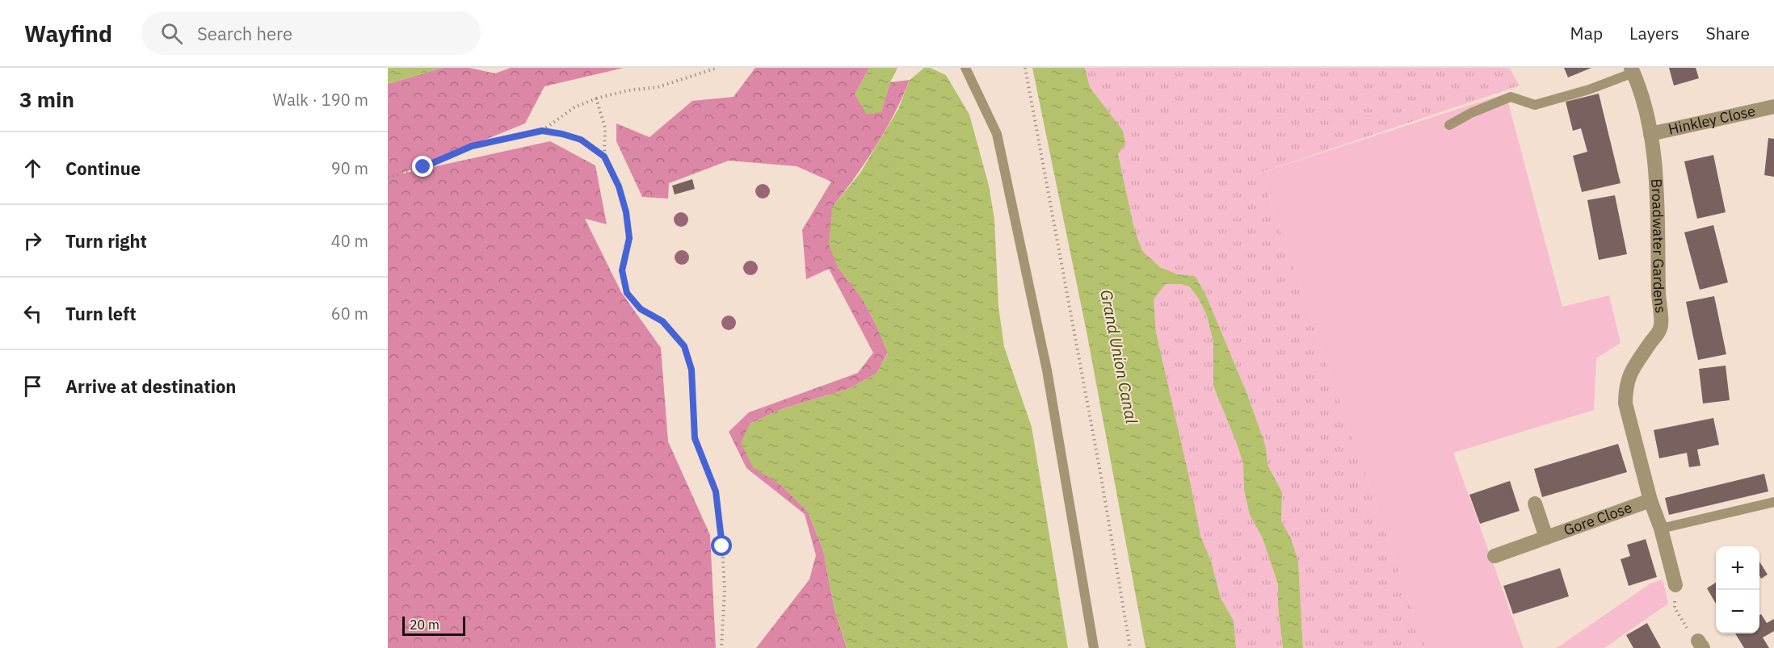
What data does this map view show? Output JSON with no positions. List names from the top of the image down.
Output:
{
  "streets": {
    "street": ["Hinkley Close", "Broadwater Gardens", "Gore Close"]
  },
  "crossings": [
    ["Hinkley Close", "Broadwater Gardens"],
    ["Broadwater Gardens", "Gore Close"]
  ],
  "water": ["Grand Union Canal"],
  "scale_bar": "20 m",
  "page": {
    "header": "Wayfind",
    "search": "Search here",
    "nav": ["Map", "Layers", "Share"],
    "heading": ["3 min", "Walk · 190 m"],
    "list": [
      ["Continue", "90 m"],
      ["Turn right", "40 m"],
      ["Turn left", "60 m"],
      "Arrive at destination"
    ],
    "map_buttons": ["+", "−"],
    "scale": "20 m"
  }
}
